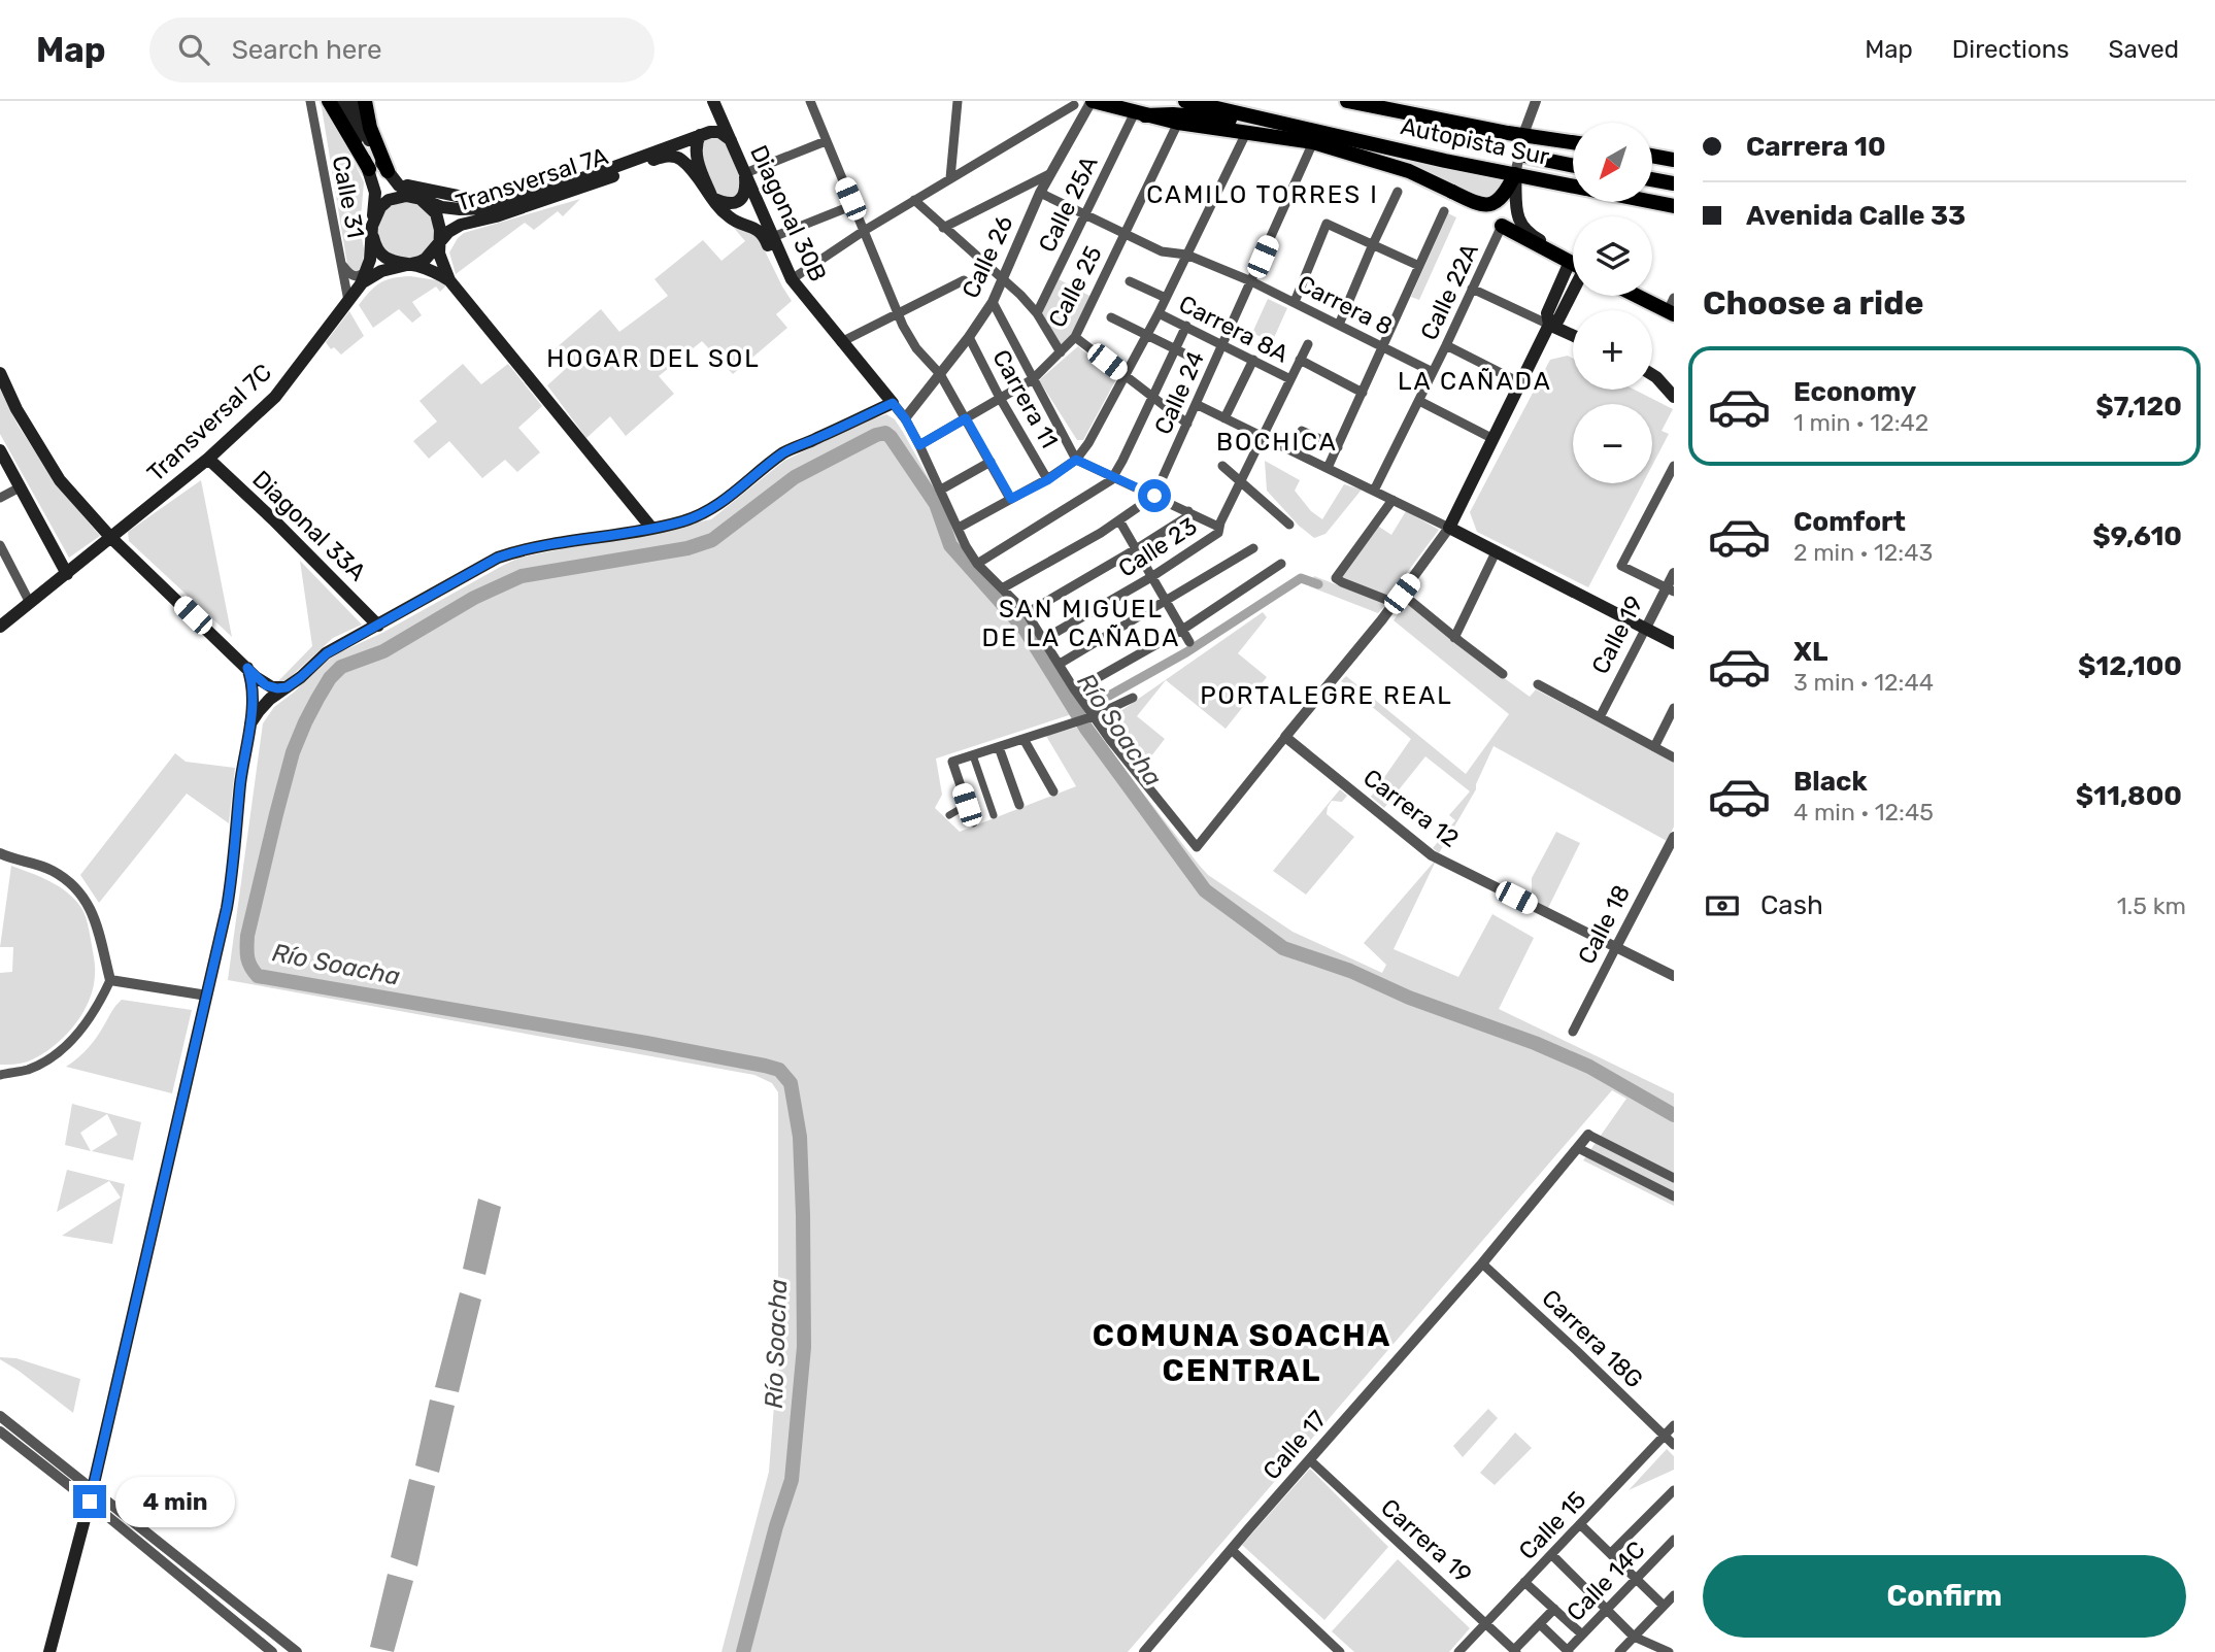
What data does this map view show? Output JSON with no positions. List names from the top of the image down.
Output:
{
  "streets": {
    "main road": [
      "Autopista Sur",
      "Transversal 7A",
      "Diagonal 30B",
      "Transversal 7C",
      "Diagonal 33A"
    ],
    "street": [
      "Calle 31",
      "Calle 25A",
      "Calle 26",
      "Calle 25",
      "Calle 22A",
      "Carrera 8",
      "Carrera 8A",
      "Calle 24",
      "Carrera 11",
      "Calle 23",
      "Calle 19",
      "Carrera 12",
      "Calle 18",
      "Carrera 18G",
      "Calle 17",
      "Calle 15",
      "Carrera 19",
      "Calle 14C"
    ]
  },
  "crossings": [
    ["Transversal 7A", "Transversal 7C"],
    ["Calle 31", "Transversal 7C"],
    ["Calle 25A", "Carrera 8"],
    ["Calle 26", "Carrera 8"],
    ["Calle 26", "Carrera 11"],
    ["Calle 25", "Carrera 8"],
    ["Calle 25", "Carrera 11"],
    ["Calle 22A", "Carrera 8"],
    ["Carrera 8", "Calle 24"],
    ["Carrera 8A", "Calle 24"],
    ["Carrera 8A", "Calle 23"],
    ["Transversal 7C", "Diagonal 33A"],
    ["Carrera 12", "Calle 18"],
    ["Carrera 18G", "Calle 17"],
    ["Carrera 18G", "Calle 15"],
    ["Calle 17", "Carrera 19"],
    ["Calle 15", "Carrera 19"]
  ],
  "districts": [
    "CAMILO TORRES I",
    "HOGAR DEL SOL",
    "LA CAÑADA",
    "BOCHICA",
    "SAN MIGUEL DE LA CAÑADA",
    "PORTALEGRE REAL",
    "COMUNA SOACHA CENTRAL"
  ],
  "water": ["Río Soacha"],
  "north": "bottom left",
  "page": {
    "header": "Map",
    "search": "Search here",
    "nav": ["Map", "Directions", "Saved"],
    "banner": ["Carrera 10", "Avenida Calle 33"],
    "map_buttons": ["+", "−"],
    "heading": "Choose a ride",
    "list": [
      {
        "name": "Economy",
        "note": "1 min · 12:42",
        "value": "$7,120"
      },
      {
        "name": "Comfort",
        "note": "2 min · 12:43",
        "value": "$9,610"
      },
      {
        "name": "XL",
        "note": "3 min · 12:44",
        "value": "$12,100"
      },
      {
        "name": "Black",
        "note": "4 min · 12:45",
        "value": "$11,800"
      }
    ],
    "pay": ["Cash", "1.5 km"],
    "bubble": "4 min",
    "buttons": "Confirm"
  }
}
